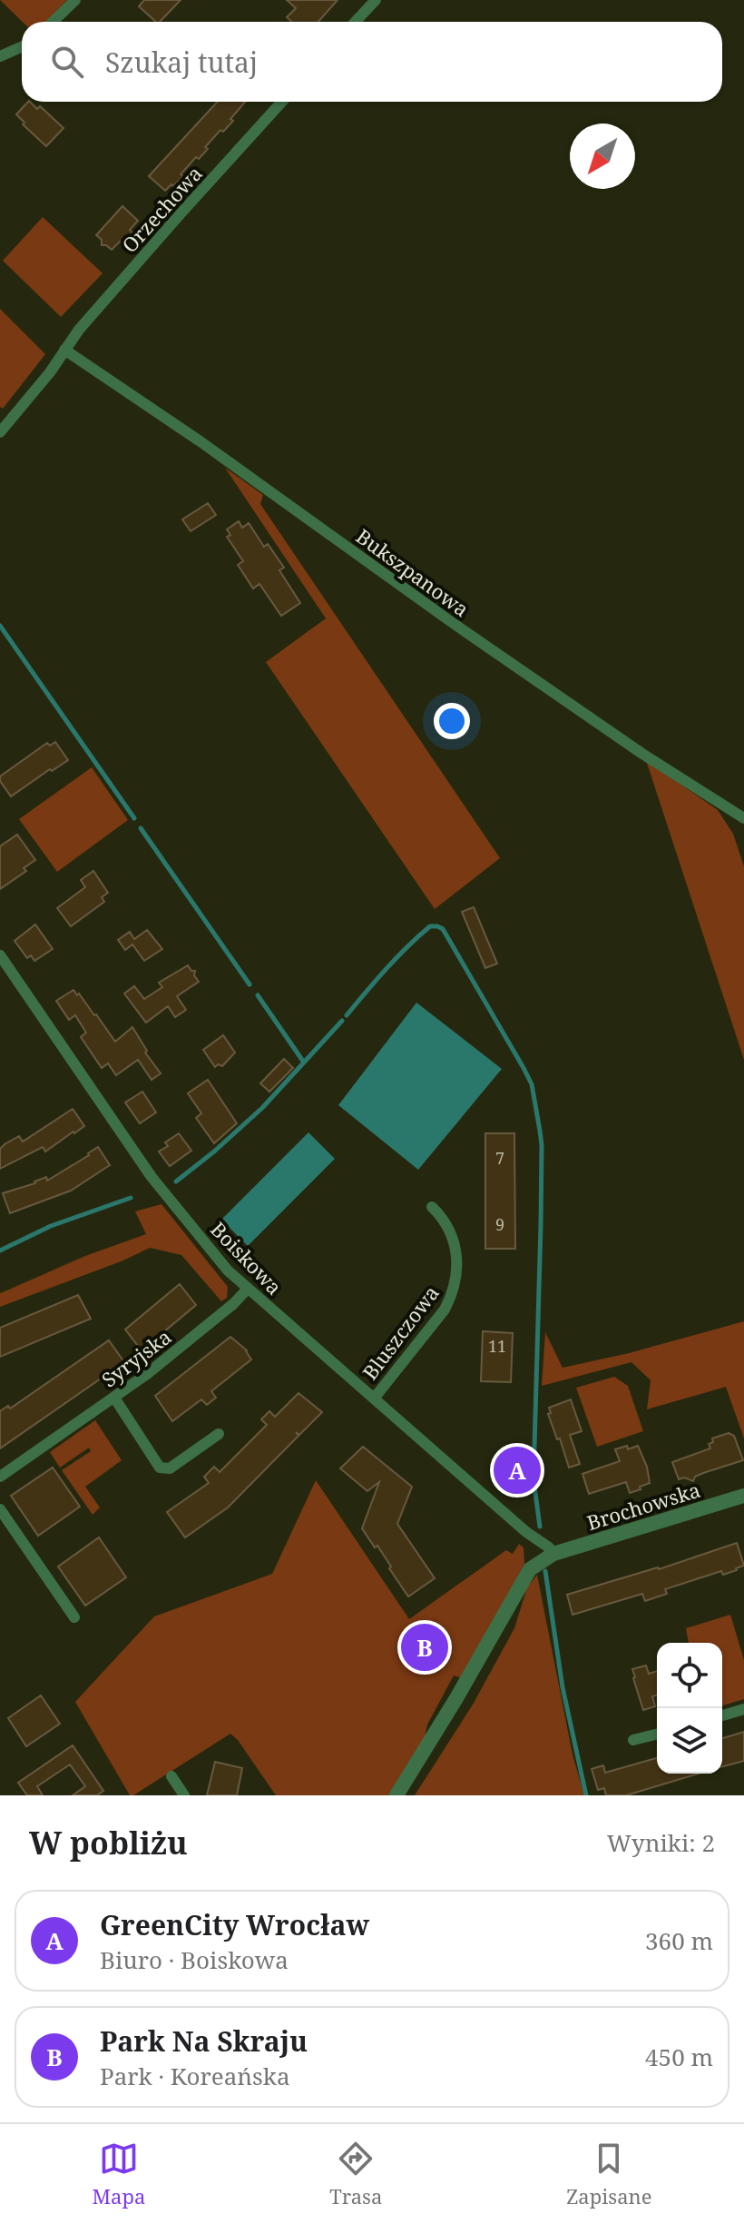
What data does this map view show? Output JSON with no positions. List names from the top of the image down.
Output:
{
  "streets": {
    "street": [
      "Orzechowa",
      "Bukszpanowa",
      "Boiskowa",
      "Bluszczowa",
      "Syryjska",
      "Brochowska"
    ]
  },
  "crossings": [
    ["Orzechowa", "Bukszpanowa"],
    ["Boiskowa", "Bluszczowa"],
    ["Boiskowa", "Syryjska"],
    ["Boiskowa", "Brochowska"]
  ],
  "house_numbers": ["7", "9", "11"],
  "north": "bottom left",
  "page": {
    "search": "Szukaj tutaj",
    "pins": ["A", "B"],
    "heading": ["W pobliżu", "Wyniki: 2"],
    "list": [
      {
        "mark": "A",
        "name": "GreenCity Wrocław",
        "note": "Biuro · Boiskowa",
        "value": "360 m"
      },
      {
        "mark": "B",
        "name": "Park Na Skraju",
        "note": "Park · Koreańska",
        "value": "450 m"
      }
    ],
    "nav": ["Mapa", "Trasa", "Zapisane"]
  }
}
